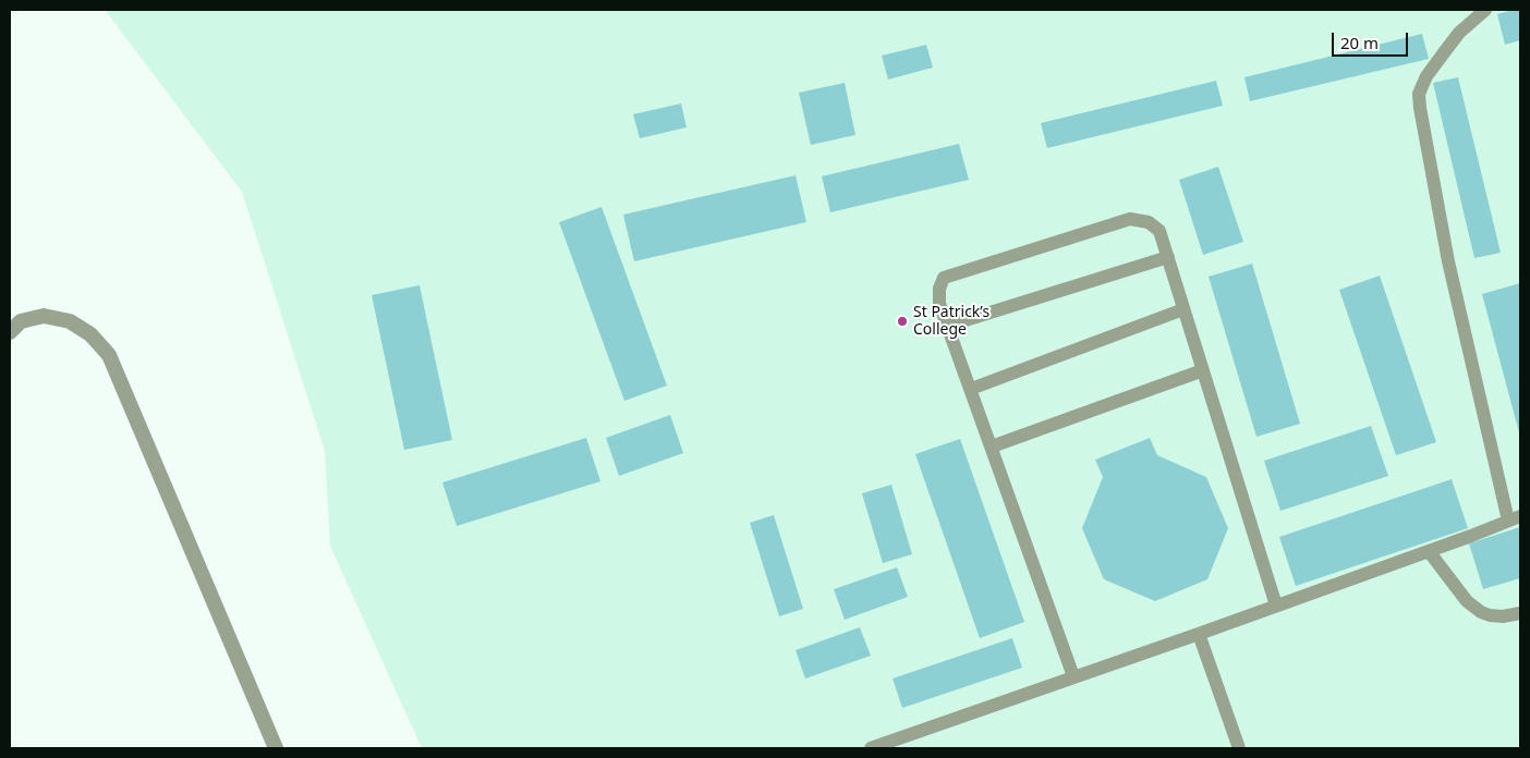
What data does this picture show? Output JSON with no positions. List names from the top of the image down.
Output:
{
  "places": ["St Patrick’s College"],
  "scale_bar": "20 m"
}
